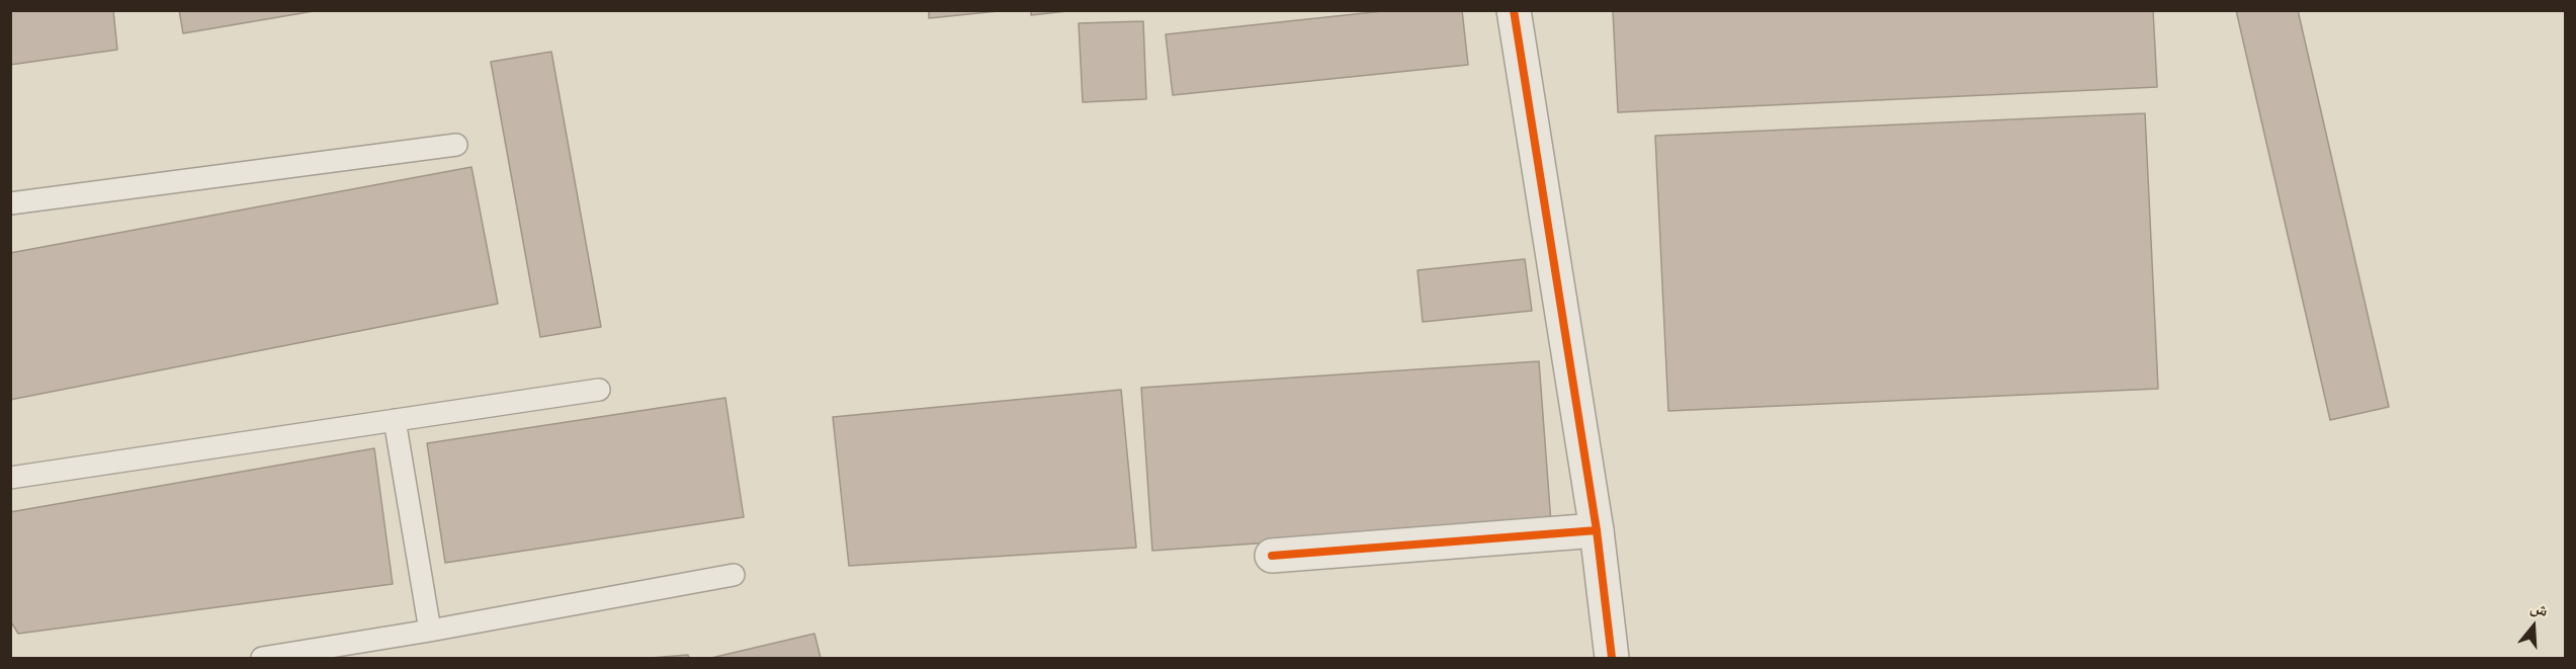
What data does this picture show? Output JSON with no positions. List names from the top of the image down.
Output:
{
  "north": "top"
}
